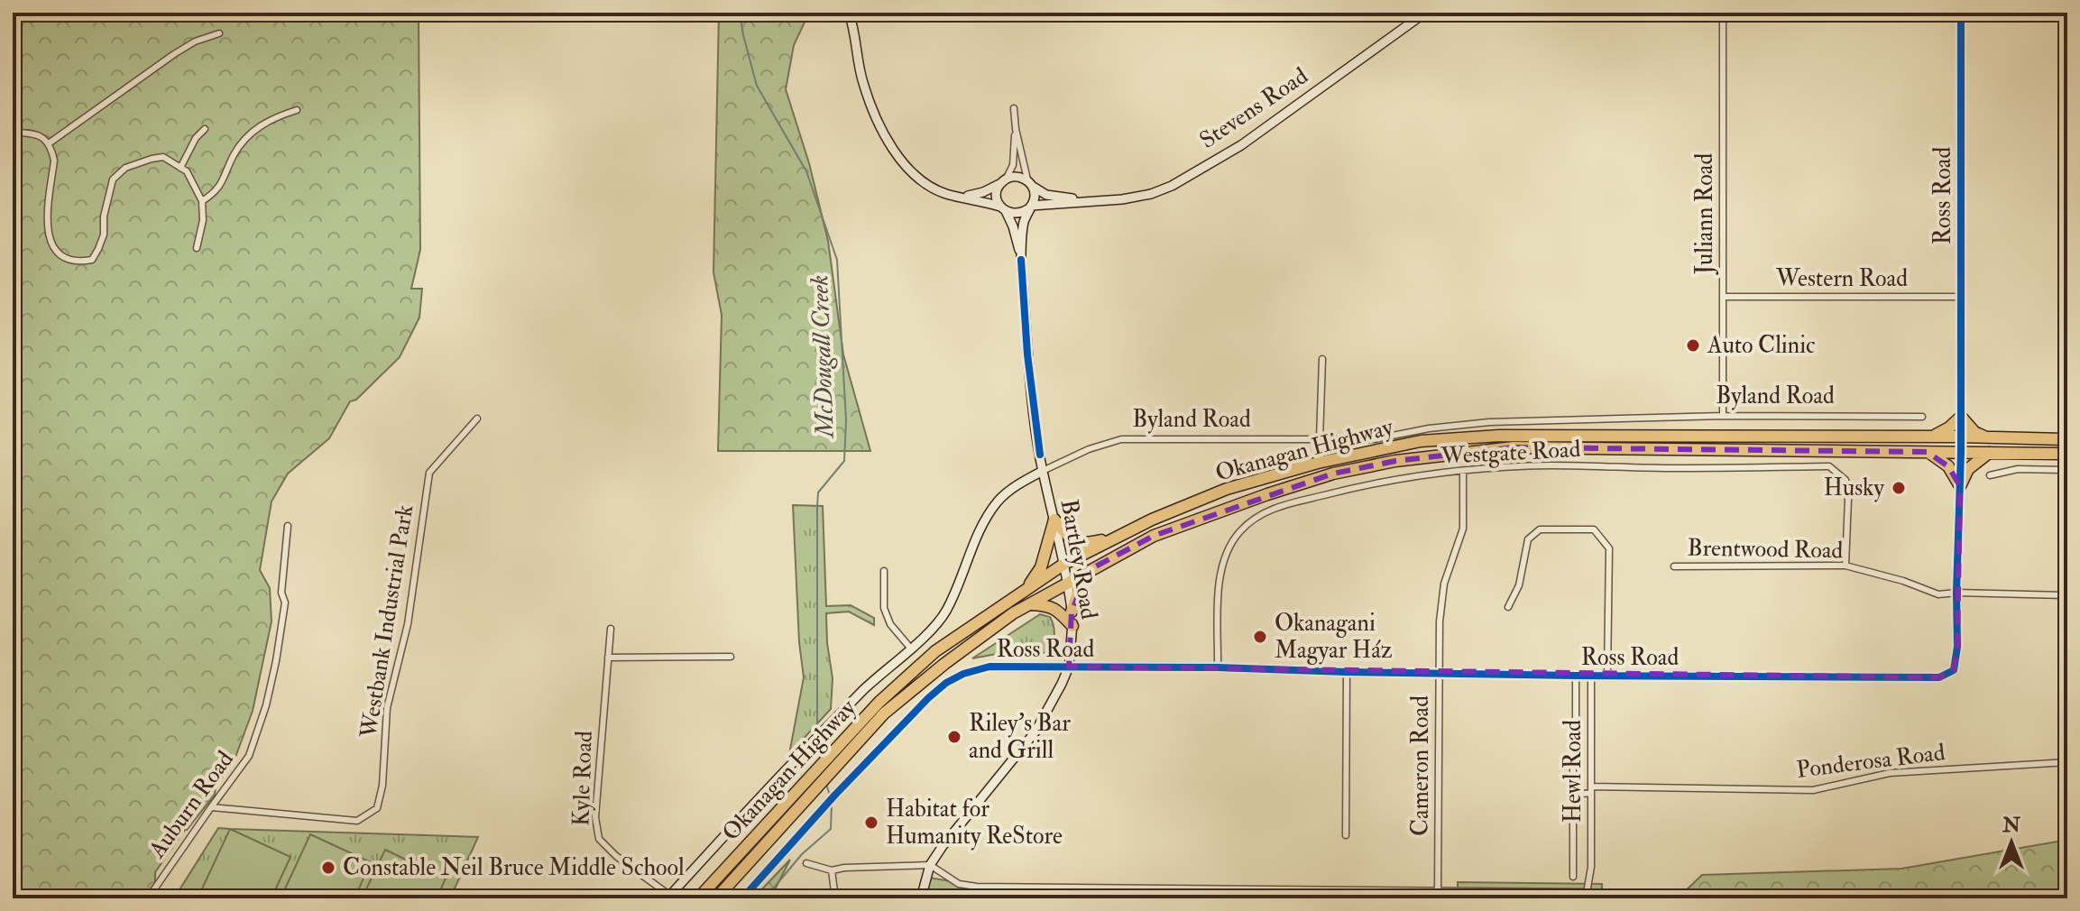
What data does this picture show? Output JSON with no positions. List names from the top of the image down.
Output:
{
  "streets": {
    "highway": ["Okanagan Highway"],
    "street": [
      "Stevens Road",
      "Ross Road",
      "Juliann Road",
      "Western Road",
      "Byland Road",
      "Westgate Road",
      "Brentwood Road",
      "Bartley Road",
      "Westbank Industrial Park",
      "Ponderosa Road",
      "Cameron Road",
      "Hewl Road",
      "Kyle Road",
      "Auburn Road"
    ]
  },
  "crossings": [
    ["Stevens Road", "Bartley Road"],
    ["Ross Road", "Western Road"],
    ["Ross Road", "Okanagan Highway"],
    ["Ross Road", "Westgate Road"],
    ["Ross Road", "Brentwood Road"],
    ["Ross Road", "Bartley Road"],
    ["Ross Road", "Cameron Road"],
    ["Ross Road", "Hewl Road"],
    ["Juliann Road", "Western Road"],
    ["Juliann Road", "Byland Road"],
    ["Byland Road", "Bartley Road"],
    ["Byland Road", "Kyle Road"],
    ["Okanagan Highway", "Bartley Road"],
    ["Westgate Road", "Brentwood Road"],
    ["Westgate Road", "Cameron Road"],
    ["Westbank Industrial Park", "Auburn Road"],
    ["Ponderosa Road", "Hewl Road"]
  ],
  "water": ["McDougall Creek"],
  "places": [
    "Auto Clinic",
    "Husky",
    "Okanagani Magyar Ház",
    "Riley’s Bar and Grill",
    "Habitat for Humanity ReStore",
    "Constable Neil Bruce Middle School"
  ],
  "north": "top"
}
